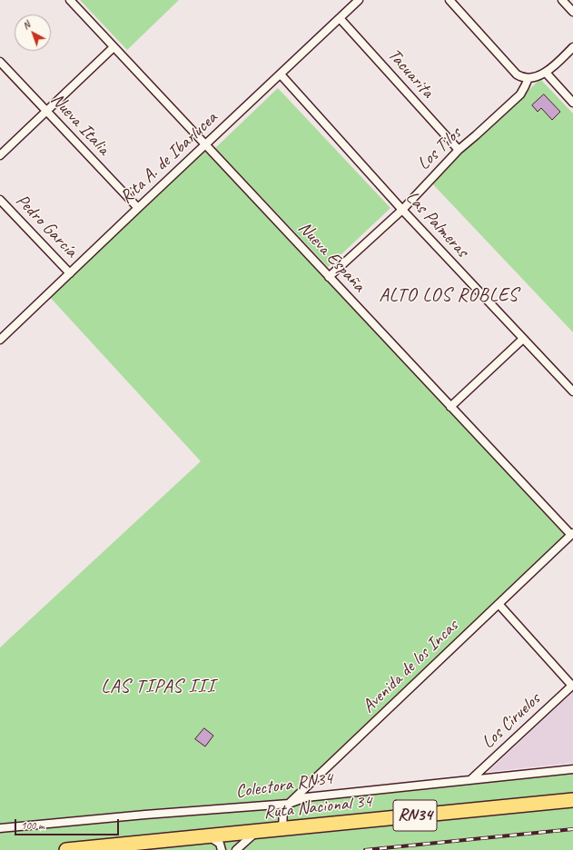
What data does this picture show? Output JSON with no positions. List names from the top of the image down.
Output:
{
  "streets": {
    "highway": ["Ruta Nacional 34", "RN34"],
    "street": [
      "Tacuarita",
      "Nueva Italia",
      "Los Tilos",
      "Rita A. de Ibarlucea",
      "Las Palmeras",
      "Pedro García",
      "Nueva España",
      "Avenida de los Incas",
      "Los Ciruelos",
      "Colectora RN34"
    ]
  },
  "crossings": [
    ["Tacuarita", "Los Tilos"],
    ["Tacuarita", "Rita A. de Ibarlucea"],
    ["Nueva Italia", "Rita A. de Ibarlucea"],
    ["Los Tilos", "Las Palmeras"],
    ["Los Tilos", "Nueva España"],
    ["Rita A. de Ibarlucea", "Las Palmeras"],
    ["Rita A. de Ibarlucea", "Pedro García"],
    ["Rita A. de Ibarlucea", "Nueva España"],
    ["Nueva España", "Avenida de los Incas"],
    ["Avenida de los Incas", "Colectora RN34"],
    ["Avenida de los Incas", "Ruta Nacional 34"],
    ["Los Ciruelos", "Colectora RN34"]
  ],
  "districts": ["ALTO LOS ROBLES", "LAS TIPAS III"],
  "scale_bar": "100 m",
  "north": "top left"
}
